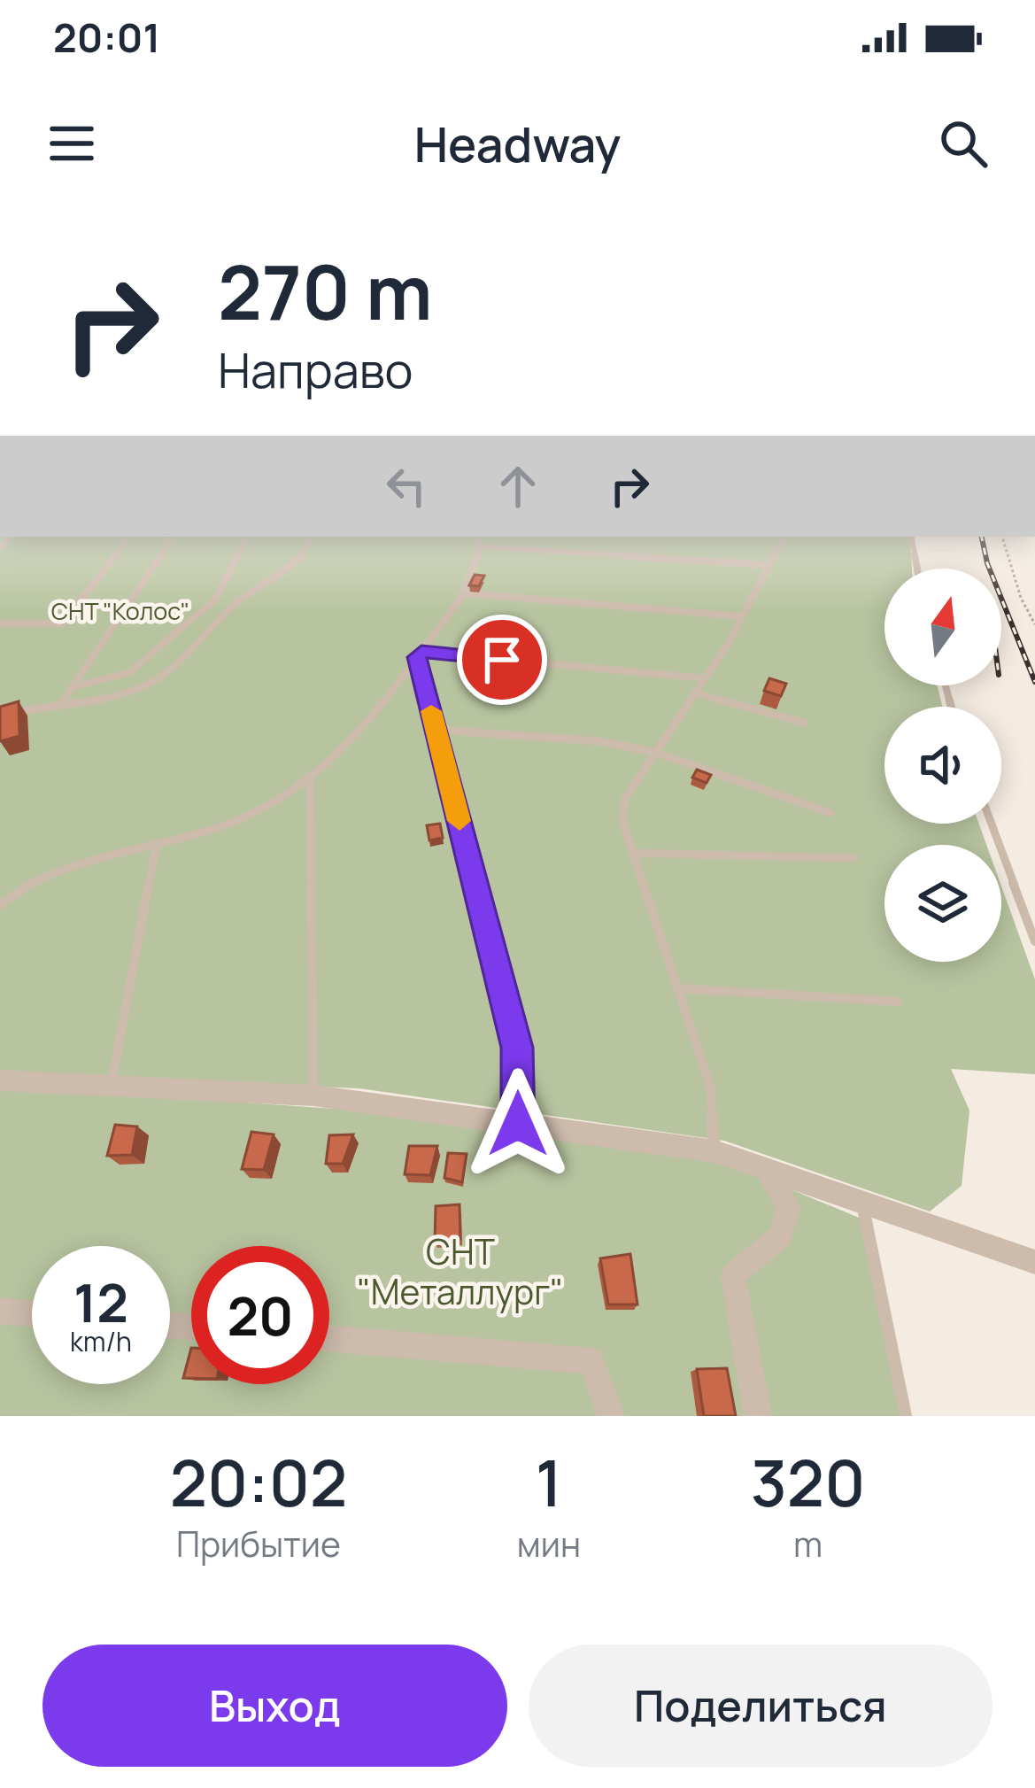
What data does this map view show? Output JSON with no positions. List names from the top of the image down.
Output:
{
  "parks": ["СНТ \"Колос\"", "СНТ \"Металлург\""],
  "north": "top",
  "page": {
    "status": "20:01",
    "header": "Headway",
    "turn": ["270 m", "Направо"],
    "speed": "12 km/h",
    "limit": "20",
    "eta": [
      "20:02",
      "Прибытие",
      "1",
      "мин",
      "320",
      "m"
    ],
    "buttons": ["Выход", "Поделиться"]
  }
}
